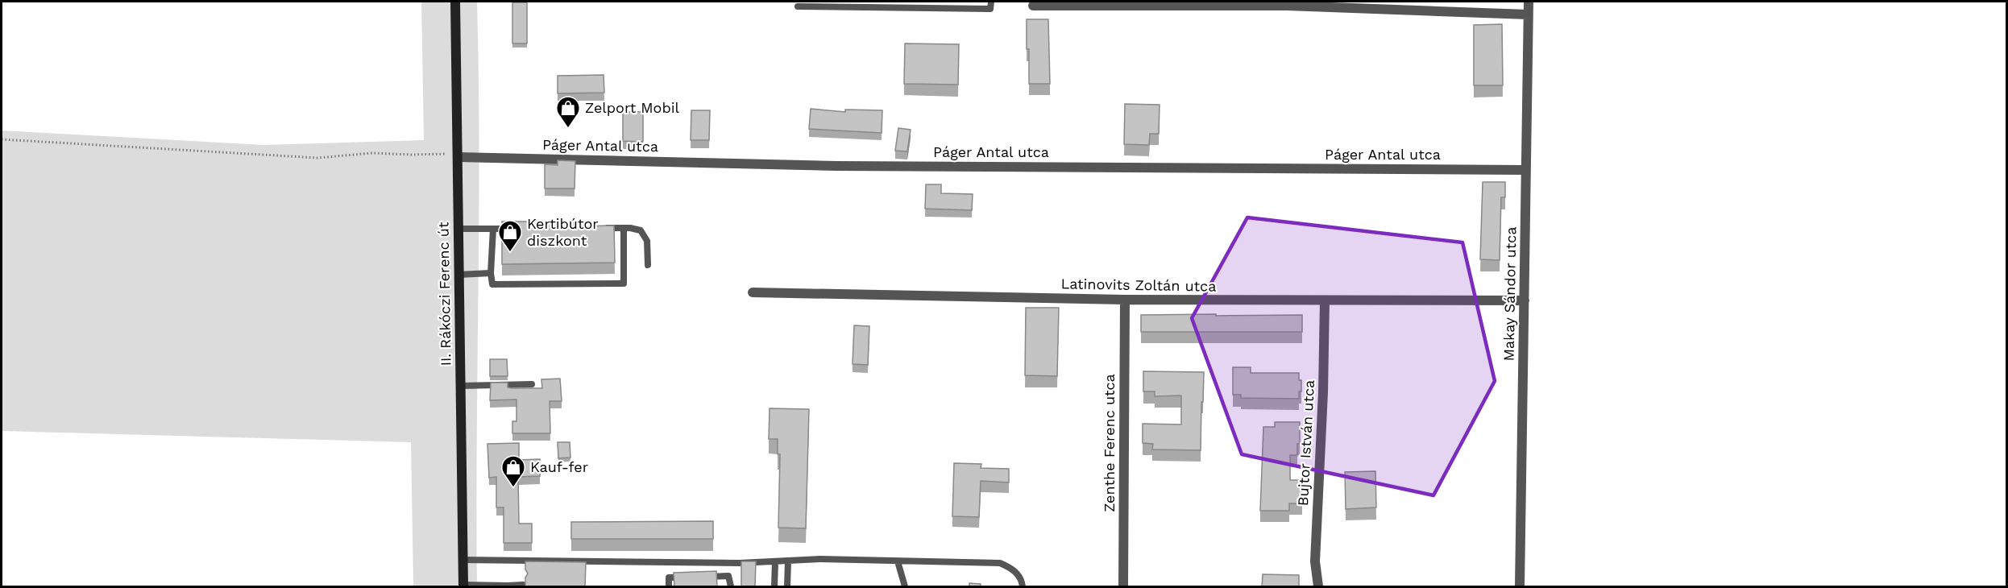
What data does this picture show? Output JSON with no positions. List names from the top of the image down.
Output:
{
  "streets": {
    "main road": ["II. Rákóczi Ferenc út"],
    "street": [
      "Páger Antal utca",
      "Latinovits Zoltán utca",
      "Makay Sándor utca",
      "Zenthe Ferenc utca",
      "Bujtor István utca"
    ]
  },
  "crossings": [
    ["Páger Antal utca", "II. Rákóczi Ferenc út"],
    ["Páger Antal utca", "Makay Sándor utca"],
    ["Latinovits Zoltán utca", "Makay Sándor utca"],
    ["Latinovits Zoltán utca", "Zenthe Ferenc utca"],
    ["Latinovits Zoltán utca", "Bujtor István utca"]
  ],
  "places": {
    "shop": ["Zelport Mobil", "Kertibútor diszkont", "Kauf-fer"]
  }
}
